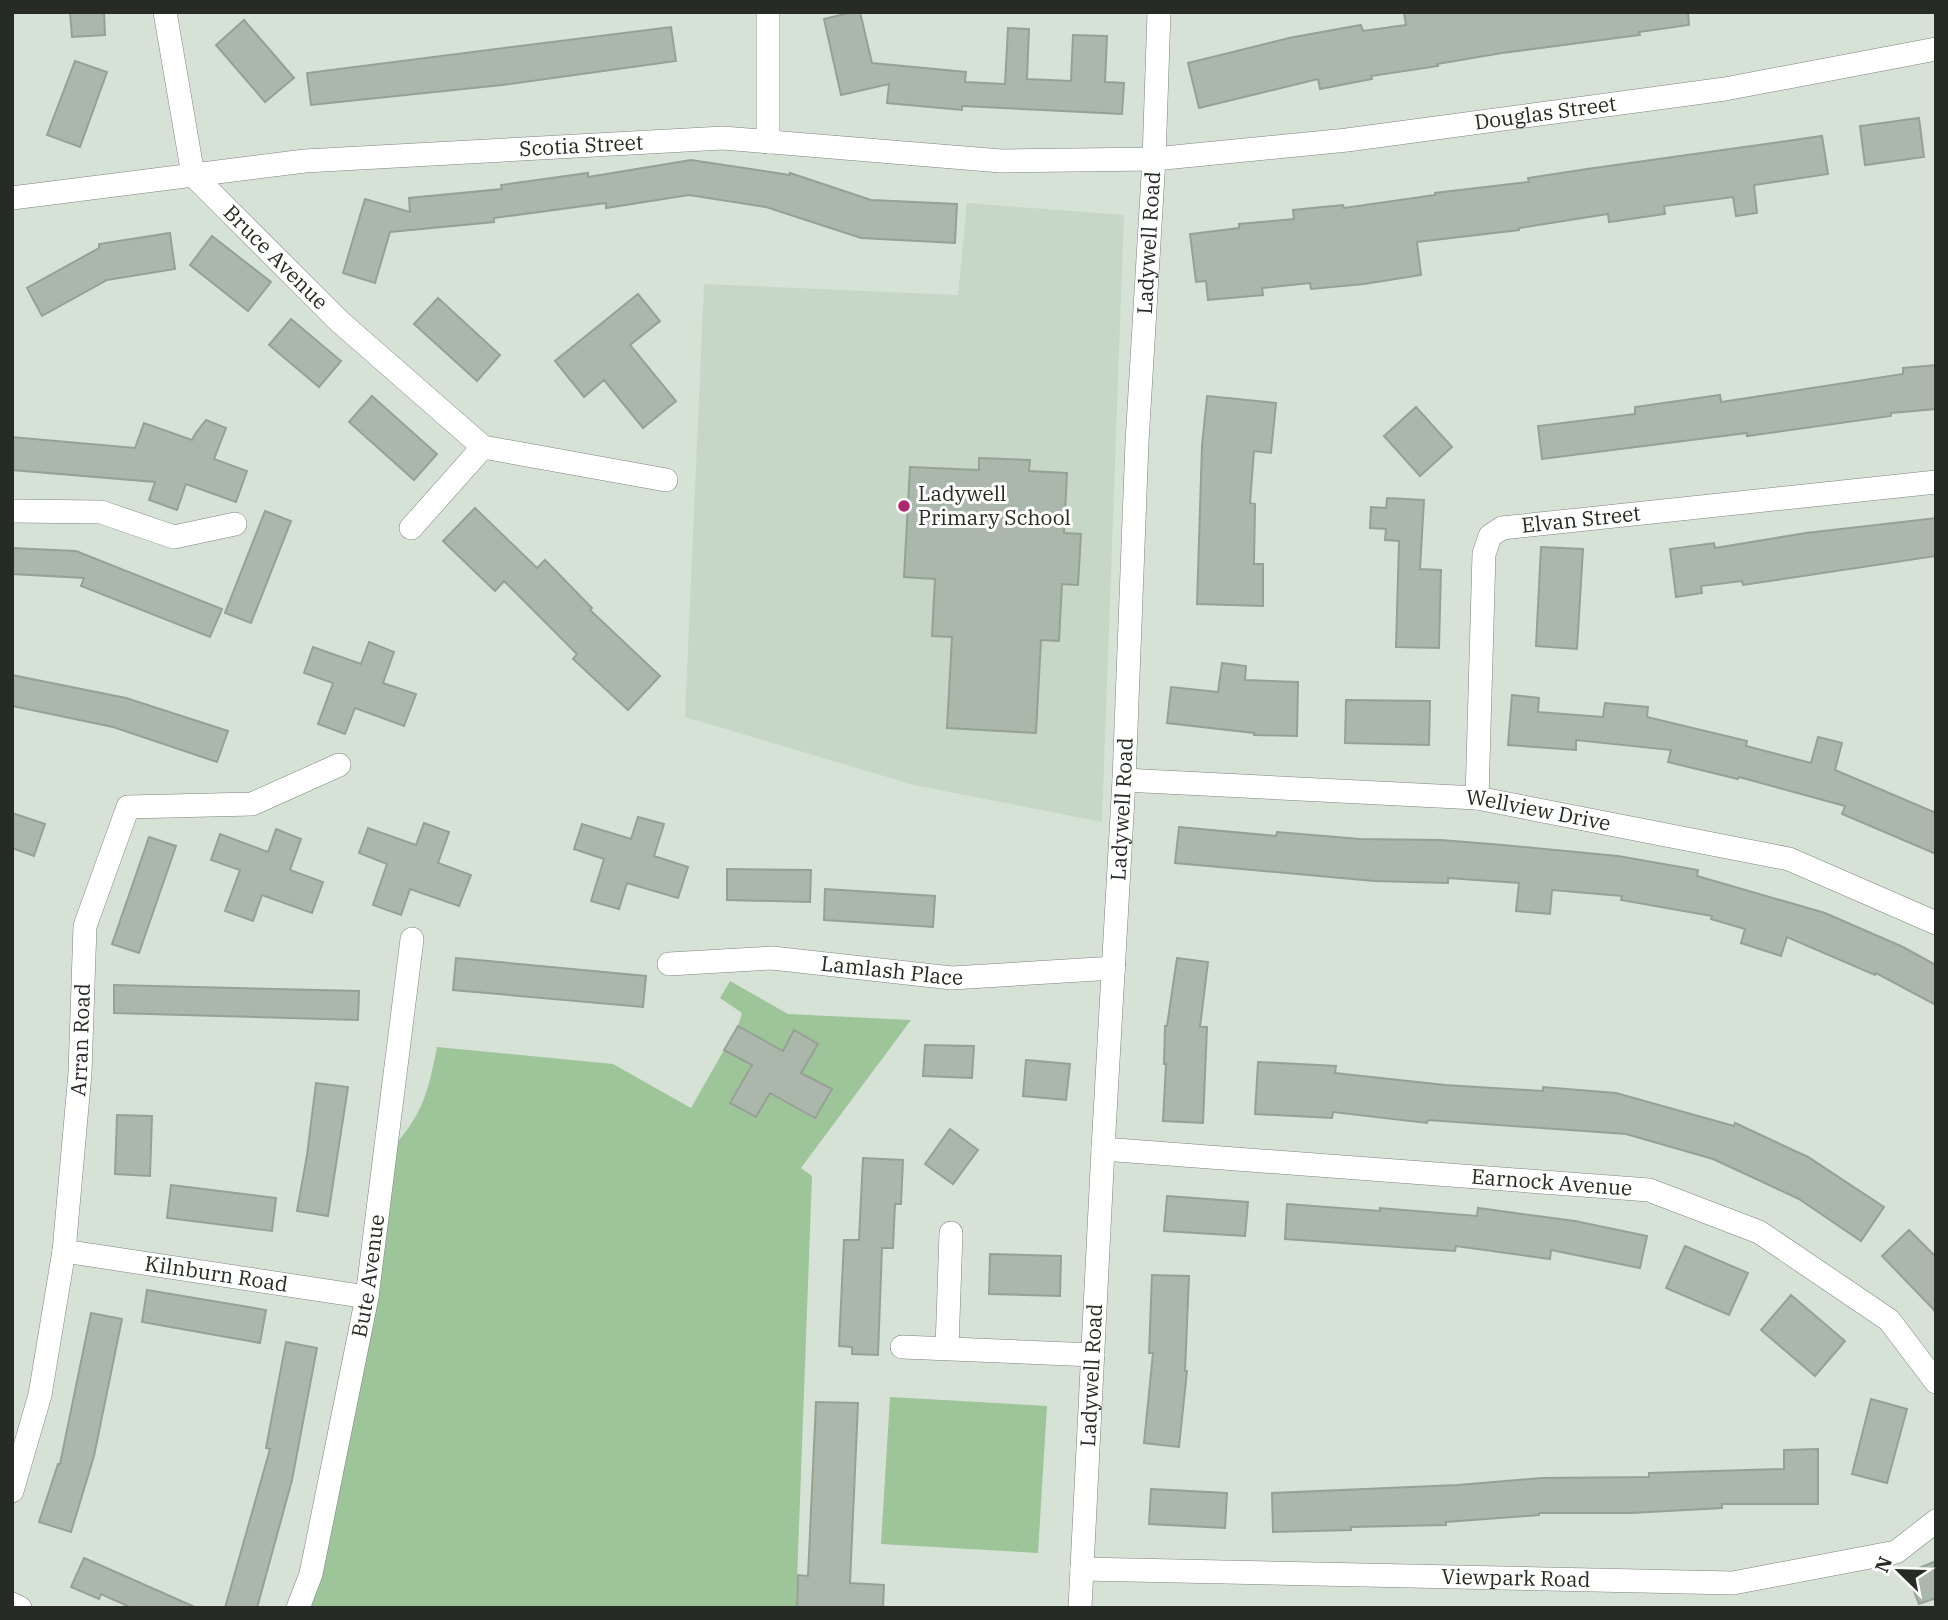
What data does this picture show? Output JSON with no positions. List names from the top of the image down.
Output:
{
  "streets": {
    "street": [
      "Douglas Street",
      "Scotia Street",
      "Ladywell Road",
      "Bruce Avenue",
      "Elvan Street",
      "Wellview Drive",
      "Lamlash Place",
      "Arran Road",
      "Earnock Avenue",
      "Kilnburn Road",
      "Bute Avenue",
      "Viewpark Road"
    ]
  },
  "crossings": [
    ["Douglas Street", "Scotia Street"],
    ["Douglas Street", "Ladywell Road"],
    ["Scotia Street", "Ladywell Road"],
    ["Scotia Street", "Bruce Avenue"],
    ["Ladywell Road", "Wellview Drive"],
    ["Ladywell Road", "Lamlash Place"],
    ["Ladywell Road", "Earnock Avenue"],
    ["Ladywell Road", "Viewpark Road"],
    ["Elvan Street", "Wellview Drive"],
    ["Arran Road", "Kilnburn Road"],
    ["Kilnburn Road", "Bute Avenue"]
  ],
  "places": ["Ladywell Primary School"],
  "north": "top left"
}
